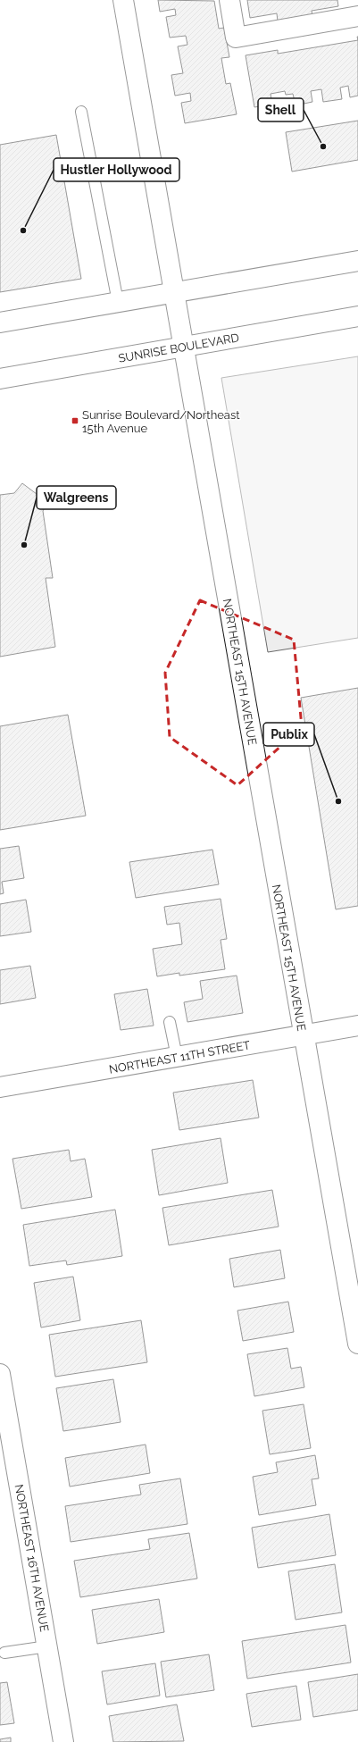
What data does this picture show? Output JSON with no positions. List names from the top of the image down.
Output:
{
  "streets": {
    "street": [
      "SUNRISE BOULEVARD",
      "NORTHEAST 15TH AVENUE",
      "NORTHEAST 11TH STREET",
      "NORTHEAST 16TH AVENUE"
    ]
  },
  "crossings": [
    ["SUNRISE BOULEVARD", "NORTHEAST 15TH AVENUE"],
    ["NORTHEAST 15TH AVENUE", "NORTHEAST 11TH STREET"]
  ],
  "places": {
    "other": [
      "Shell",
      "Hustler Hollywood",
      "Walgreens",
      "Publix"
    ],
    "transit": ["Sunrise Boulevard/Northeast 15th Avenue"]
  }
}
